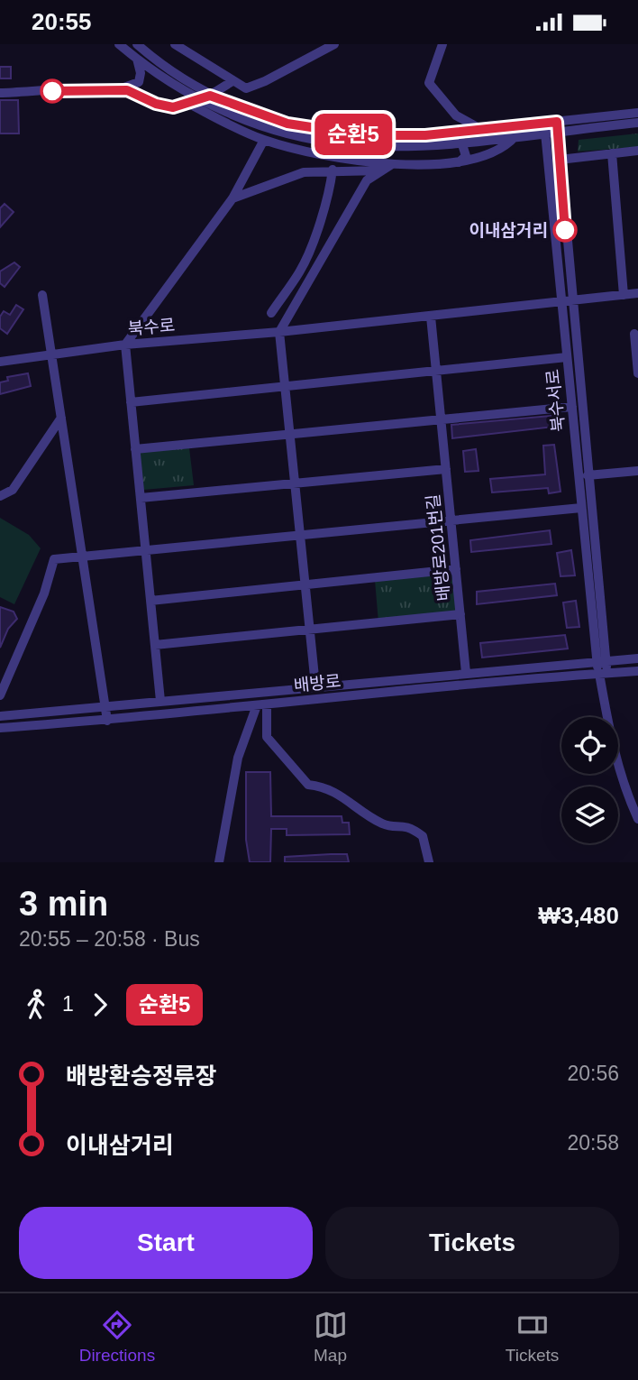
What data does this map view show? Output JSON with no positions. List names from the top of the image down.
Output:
{
  "streets": {
    "street": [
      "북수로",
      "북수서로",
      "배방로201번길",
      "배방로"
    ]
  },
  "crossings": [
    ["북수로", "북수서로"],
    ["북수로", "배방로201번길"],
    ["북수서로", "배방로"],
    ["배방로201번길", "배방로"]
  ],
  "places": ["이내삼거리"],
  "lines": ["bus line 순환5"],
  "page": {
    "status": "20:55",
    "on_map": "순환5",
    "heading": ["3 min", "20:55 – 20:58 · Bus", "₩3,480"],
    "legs": ["1", "순환5"],
    "list": [
      {
        "name": "배방환승정류장",
        "value": "20:56"
      },
      {
        "name": "이내삼거리",
        "value": "20:58"
      }
    ],
    "buttons": ["Start", "Tickets"],
    "tabs": ["Directions", "Map", "Tickets"]
  }
}
